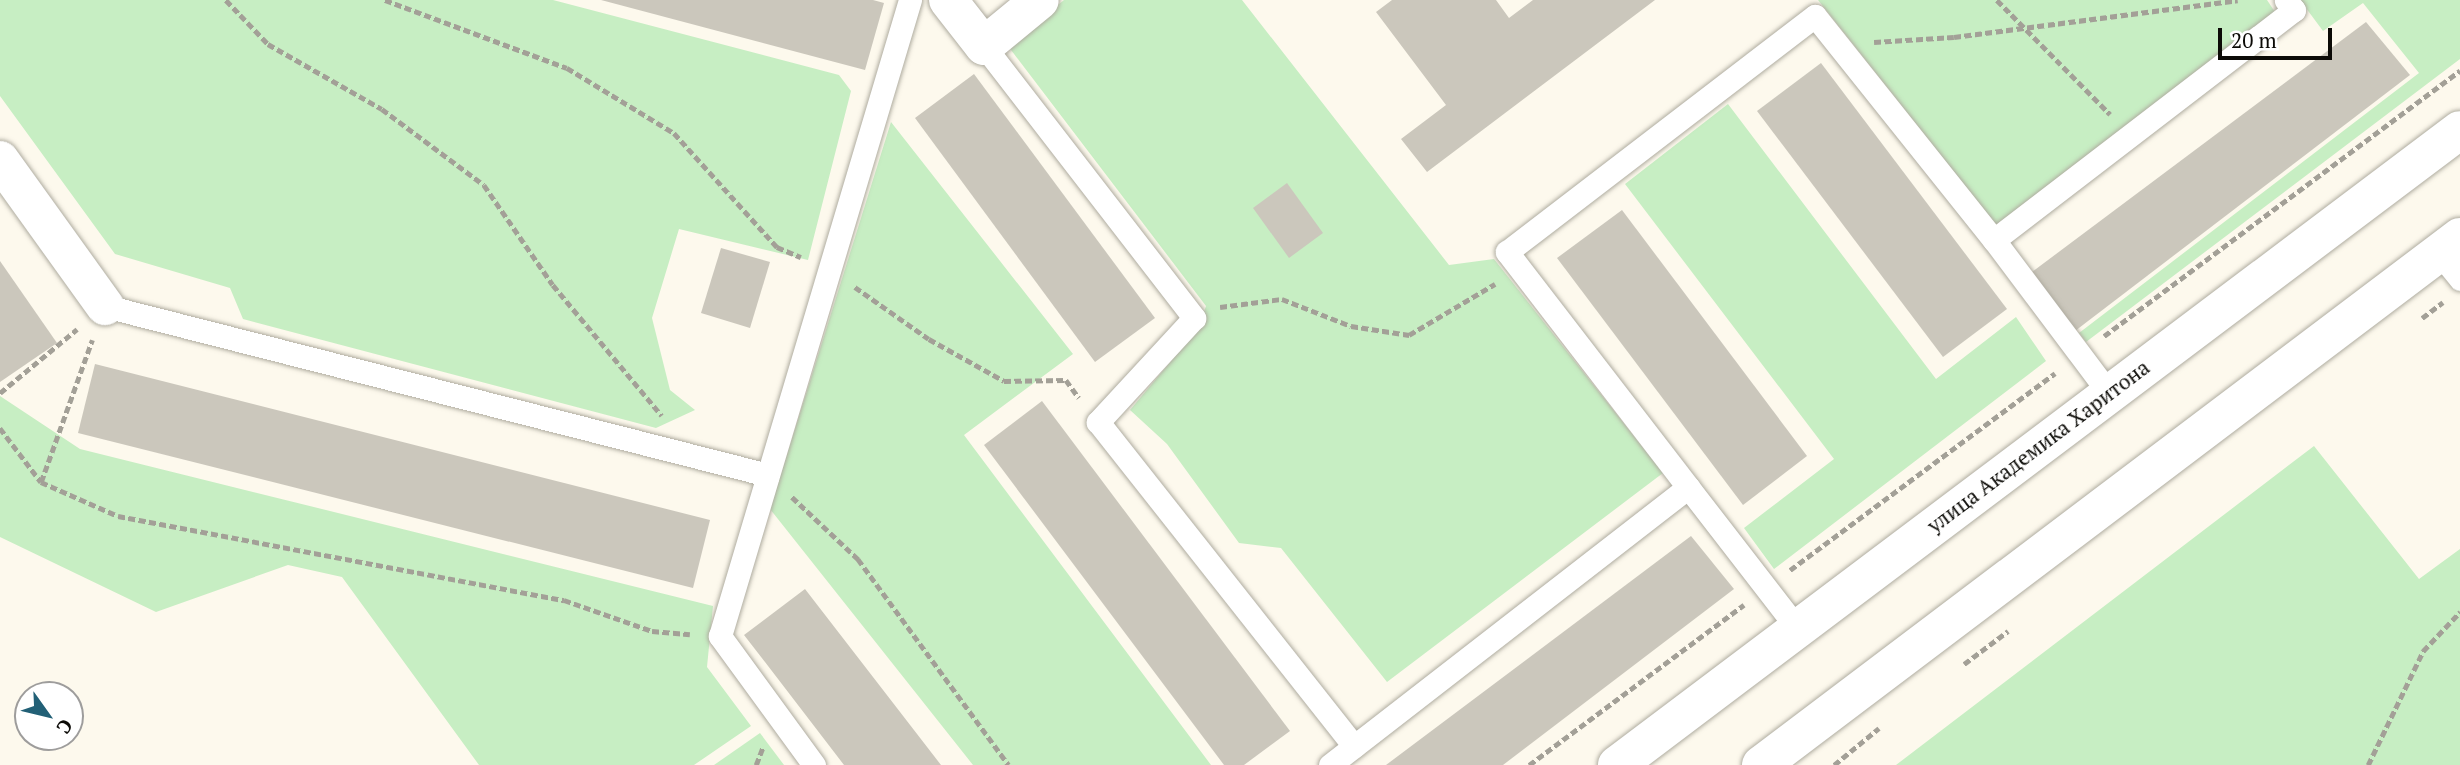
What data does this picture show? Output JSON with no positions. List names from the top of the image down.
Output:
{
  "streets": {
    "main road": ["улица Академика Харитона"]
  },
  "scale_bar": "20 m",
  "north": "bottom right"
}
